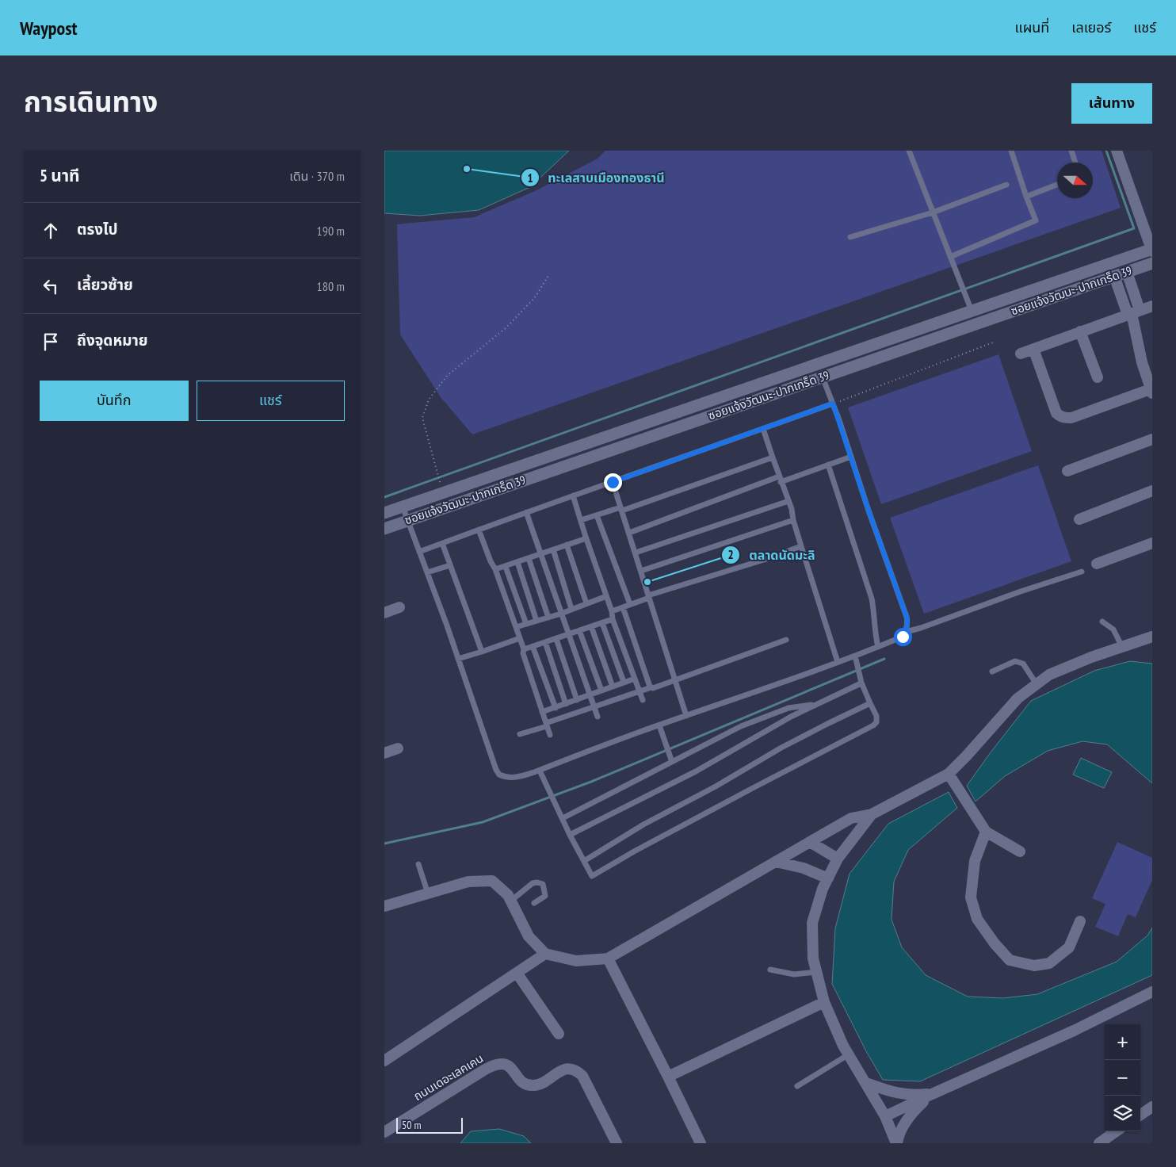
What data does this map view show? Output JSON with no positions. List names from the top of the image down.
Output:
{
  "streets": {
    "main road": ["ซอยแจ้งวัฒนะ-ปากเกร็ด 39"],
    "street": ["ถนนเดอะเลคเคน"]
  },
  "places": ["ทะเลสาบเมืองทองธานี", "ตลาดนัดมะลิ"],
  "scale_bar": "50 m",
  "north": "right",
  "page": {
    "header": "Waypost",
    "nav": ["แผนที่", "เลเยอร์", "แชร์"],
    "title": "การเดินทาง",
    "buttons": [
      "เส้นทาง",
      ["บันทึก", "แชร์"]
    ],
    "heading": ["5 นาที", "เดิน · 370 m"],
    "list": [
      ["ตรงไป", "190 m"],
      ["เลี้ยวซ้าย", "180 m"],
      "ถึงจุดหมาย"
    ],
    "map_buttons": ["+", "−"],
    "scale": "50 m"
  }
}
